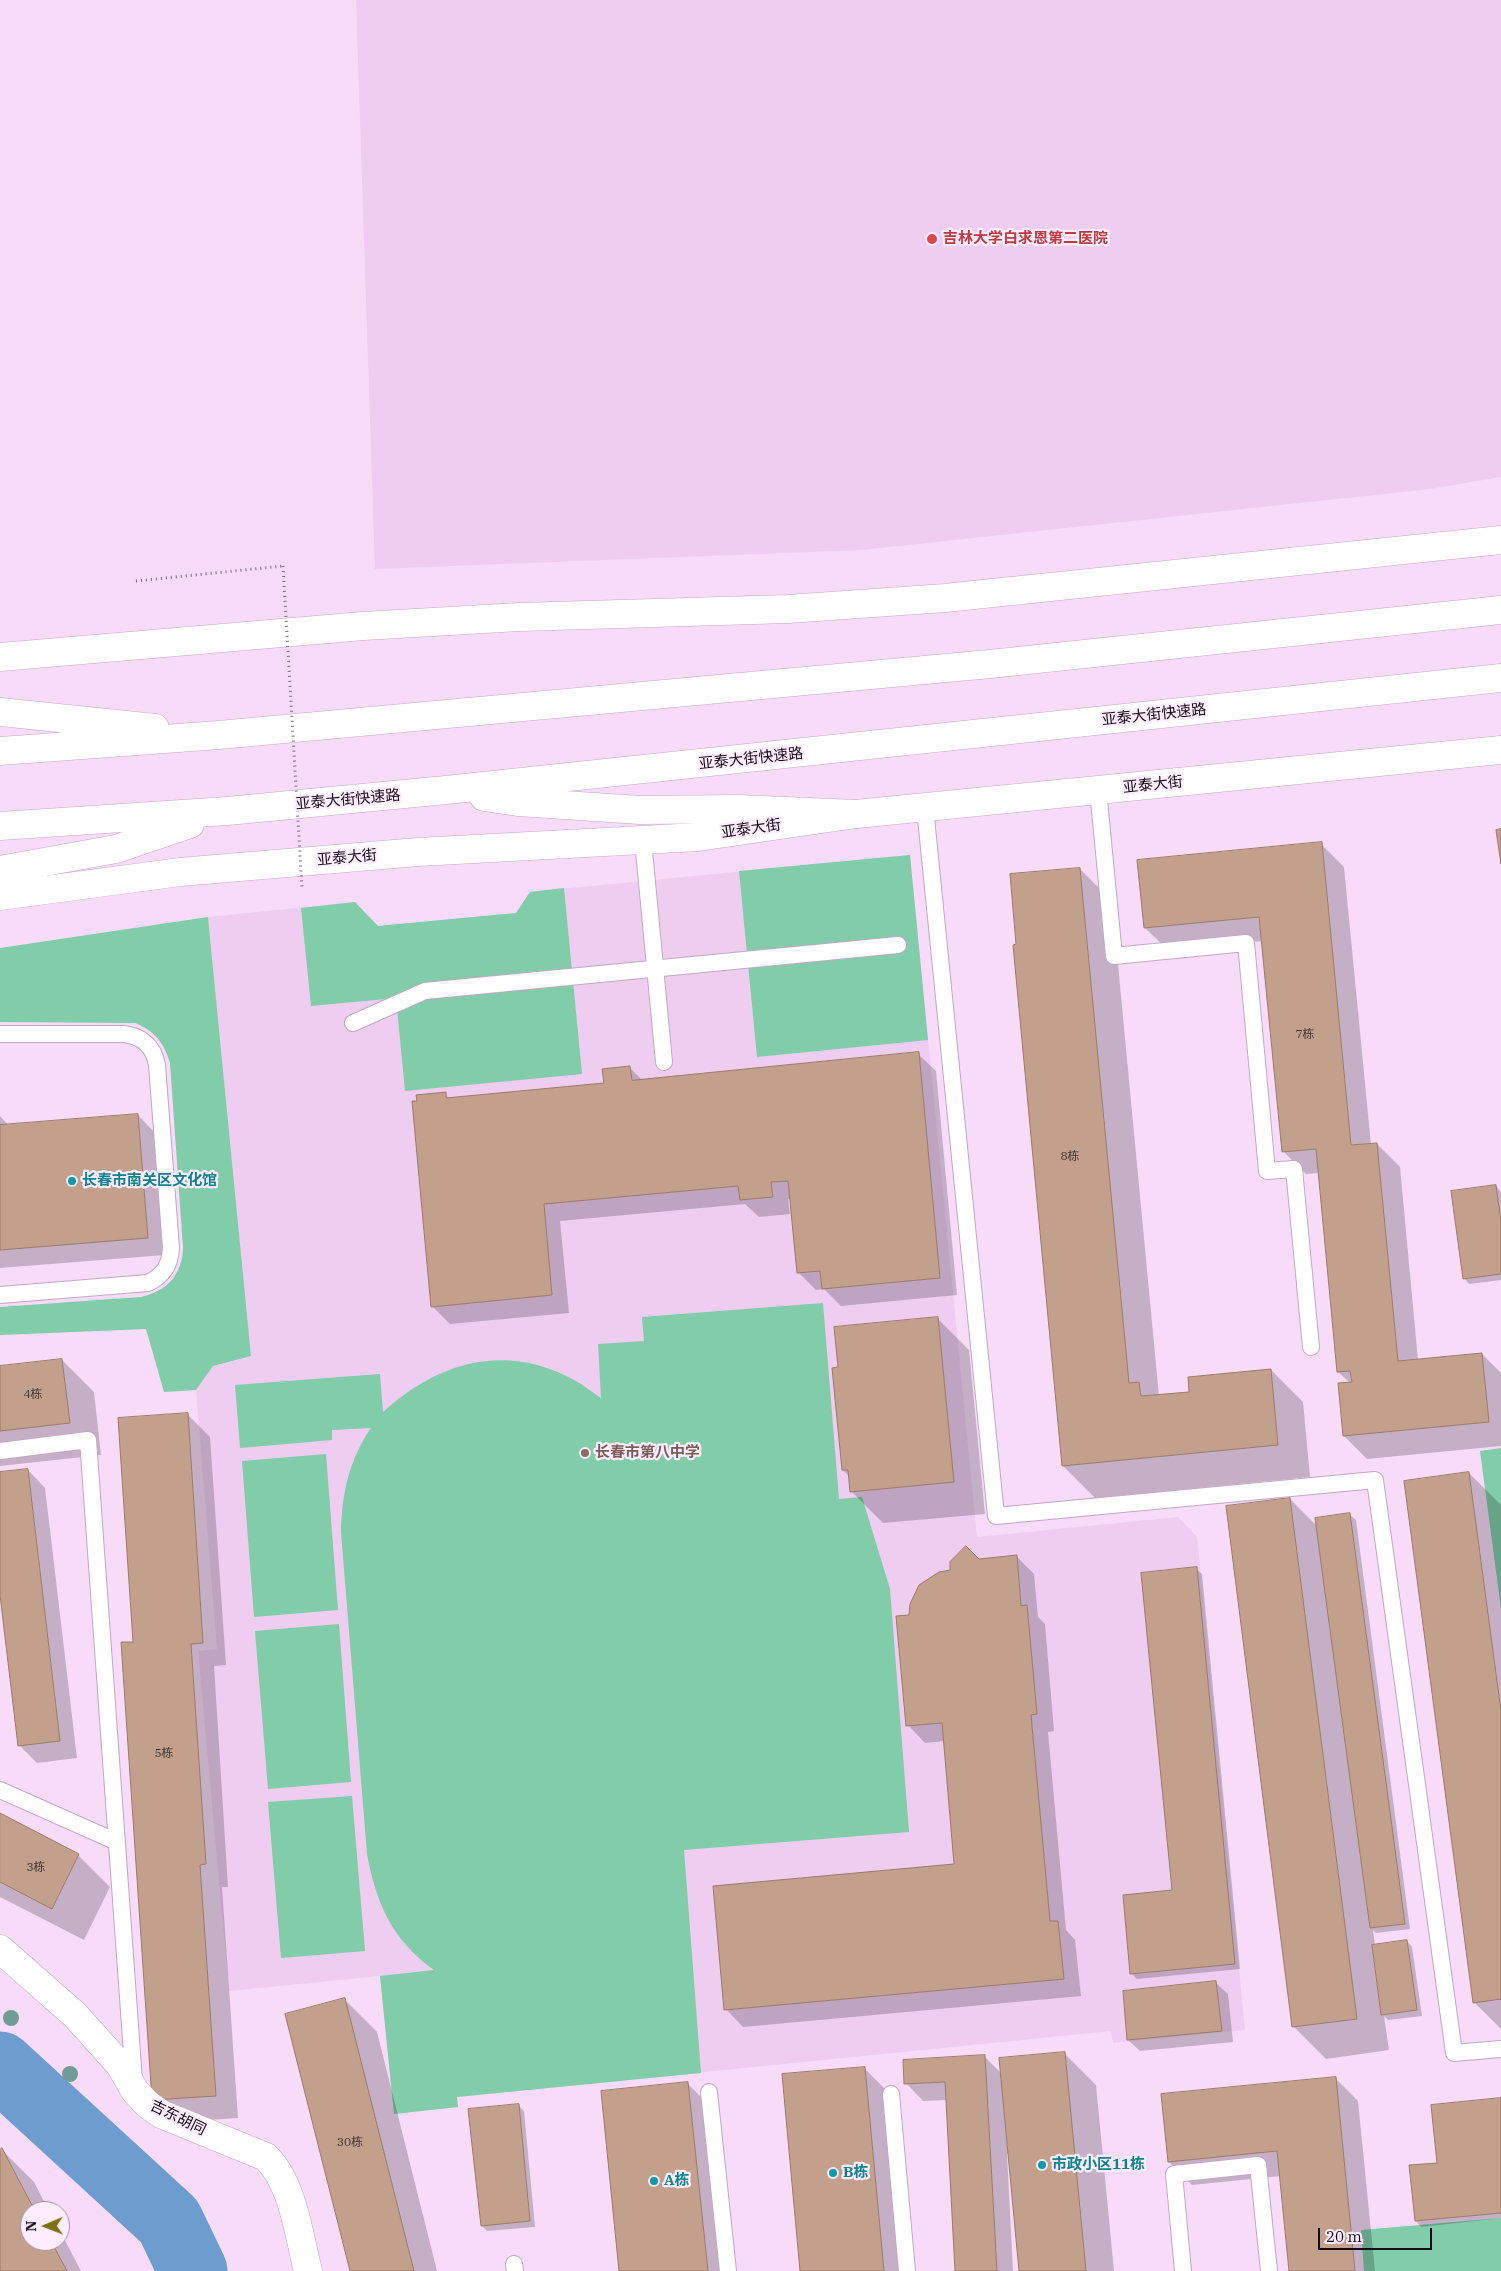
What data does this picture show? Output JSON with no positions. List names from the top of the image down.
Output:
{
  "streets": {
    "main road": ["亚泰大街快速路", "亚泰大街", "吉东胡同"]
  },
  "places": [
    "吉林大学白求恩第二医院",
    "长春市南关区文化馆",
    "长春市第八中学",
    "市政小区11栋",
    "B栋",
    "A栋"
  ],
  "house_numbers": [
    "7栋",
    "8栋",
    "4栋",
    "5栋",
    "3栋",
    "30栋"
  ],
  "scale_bar": "20 m",
  "north": "left"
}
